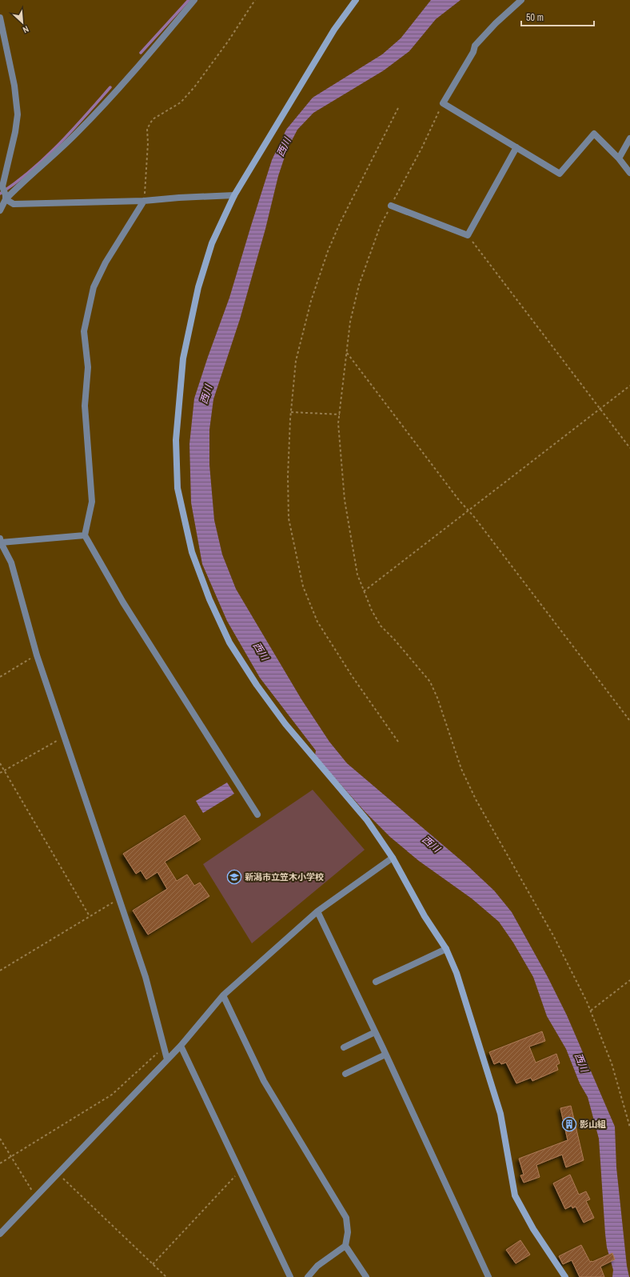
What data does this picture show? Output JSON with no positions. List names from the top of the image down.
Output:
{
  "water": ["西川"],
  "places": {
    "school or university": ["新潟市立笠木小学校"],
    "building": ["影山組"]
  },
  "scale_bar": "50 m",
  "north": "bottom right"
}
